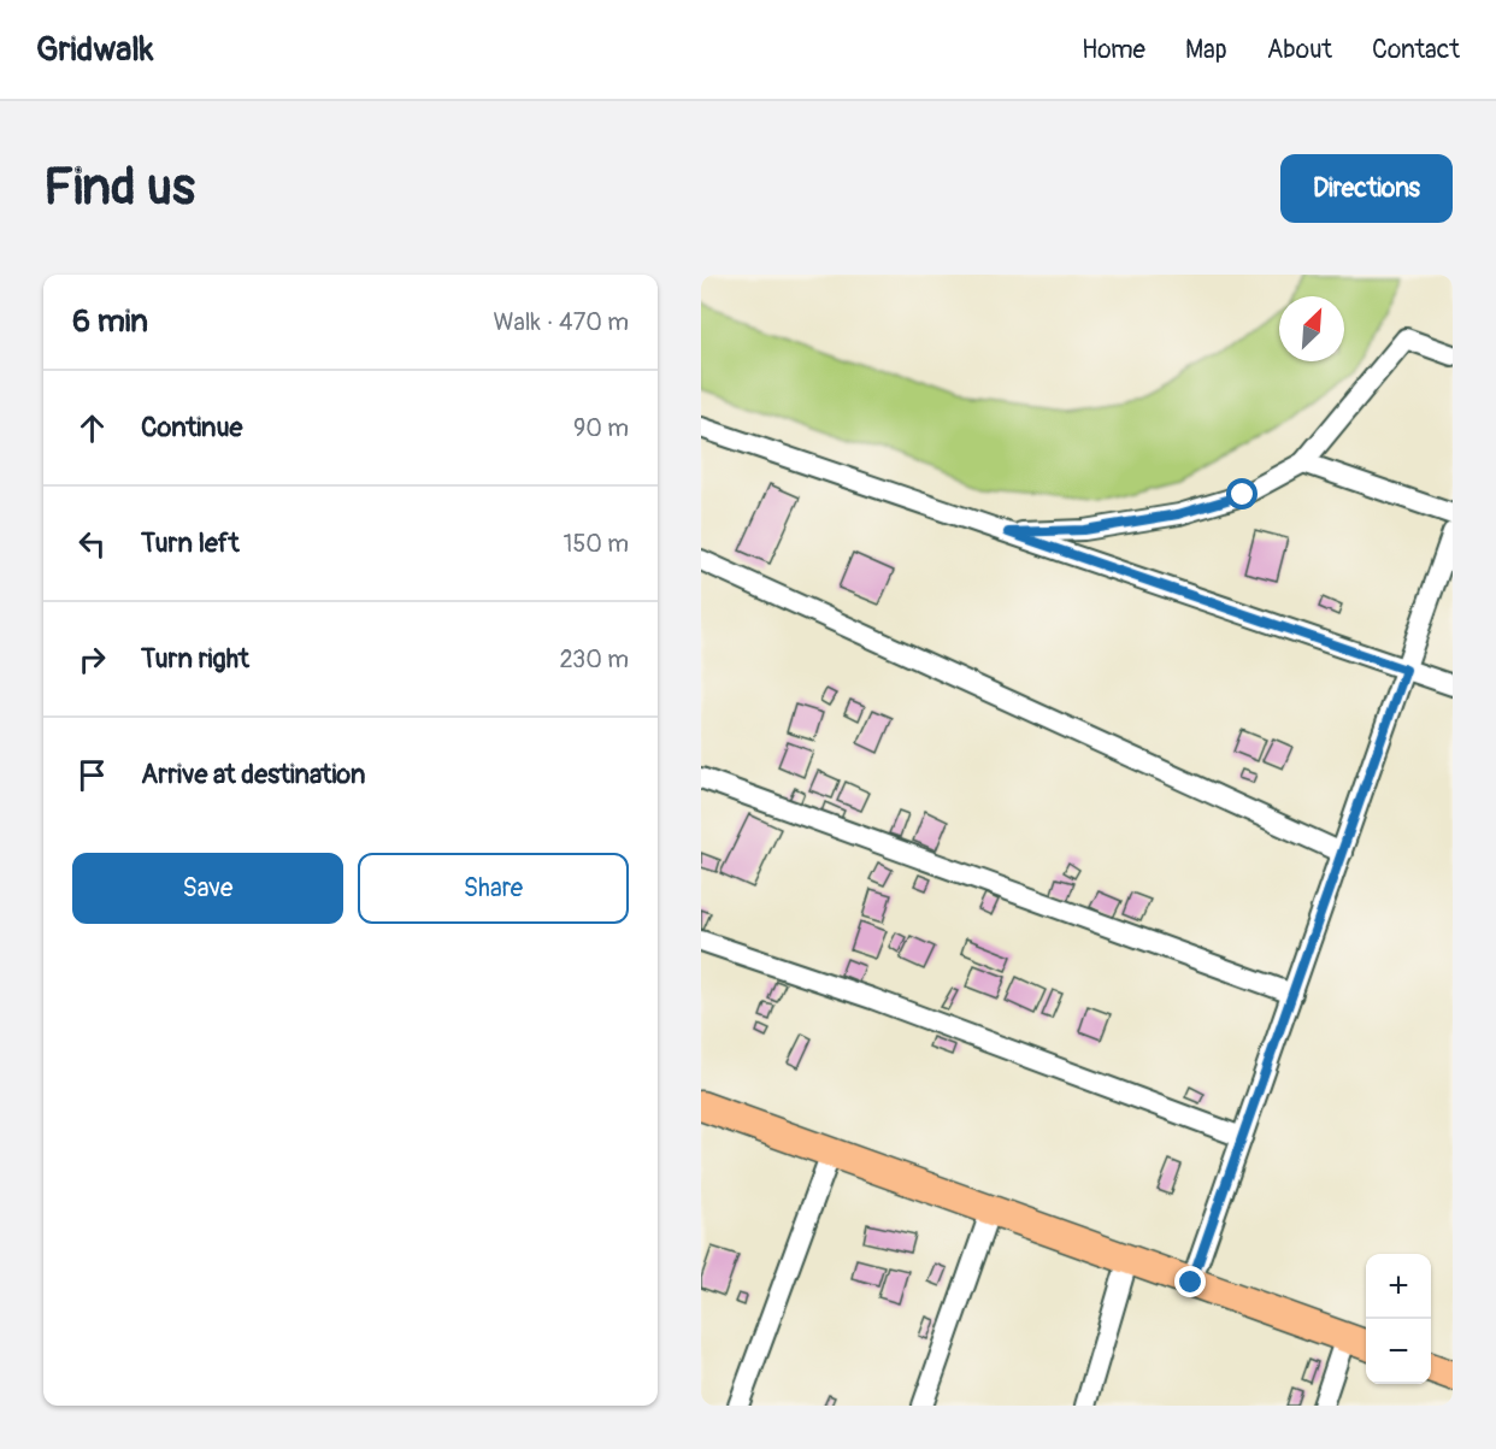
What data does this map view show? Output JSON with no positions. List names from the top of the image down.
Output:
{
  "north": "top right",
  "page": {
    "header": "Gridwalk",
    "nav": [
      "Home",
      "Map",
      "About",
      "Contact"
    ],
    "buttons": [
      "Directions",
      ["Save", "Share"]
    ],
    "title": "Find us",
    "heading": ["6 min", "Walk · 470 m"],
    "list": [
      ["Continue", "90 m"],
      ["Turn left", "150 m"],
      ["Turn right", "230 m"],
      "Arrive at destination"
    ],
    "map_buttons": ["+", "−"]
  }
}
